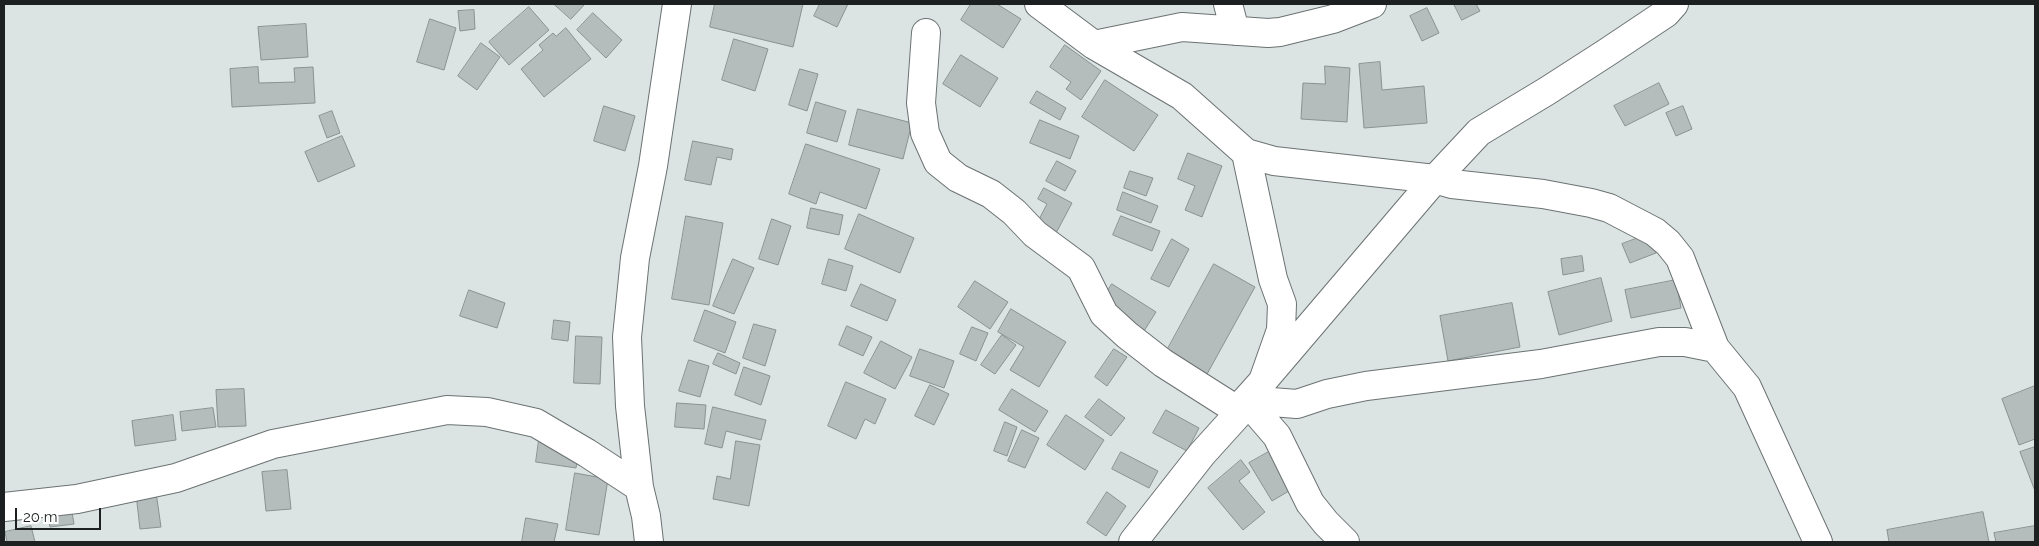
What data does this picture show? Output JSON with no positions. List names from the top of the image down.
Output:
{
  "scale_bar": "20 m"
}
